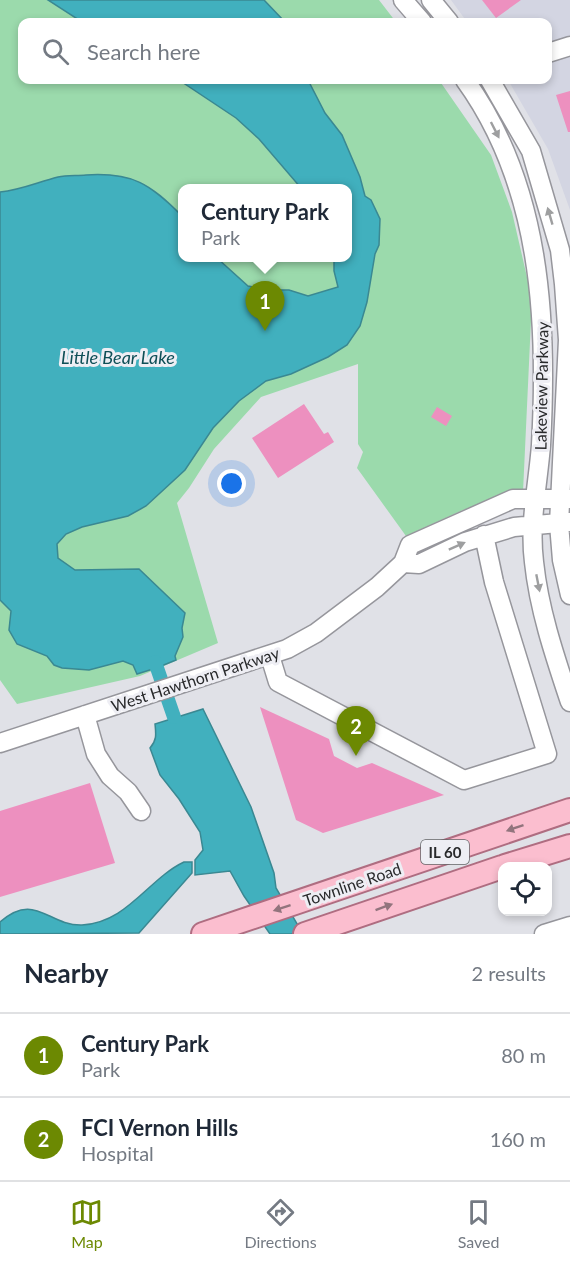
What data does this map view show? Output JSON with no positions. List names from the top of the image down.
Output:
{
  "streets": {
    "main road": ["IL 60", "Townline Road"],
    "street": ["Lakeview Parkway", "West Hawthorn Parkway"]
  },
  "crossings": [
    ["Lakeview Parkway", "West Hawthorn Parkway"]
  ],
  "water": ["Little Bear Lake"],
  "page": {
    "search": "Search here",
    "popup": ["Century Park", "Park"],
    "pins": ["1", "2"],
    "heading": ["Nearby", "2 results"],
    "list": [
      {
        "mark": "1",
        "name": "Century Park",
        "note": "Park",
        "value": "80 m"
      },
      {
        "mark": "2",
        "name": "FCI Vernon Hills",
        "note": "Hospital",
        "value": "160 m"
      }
    ],
    "nav": ["Map", "Directions", "Saved"]
  }
}
